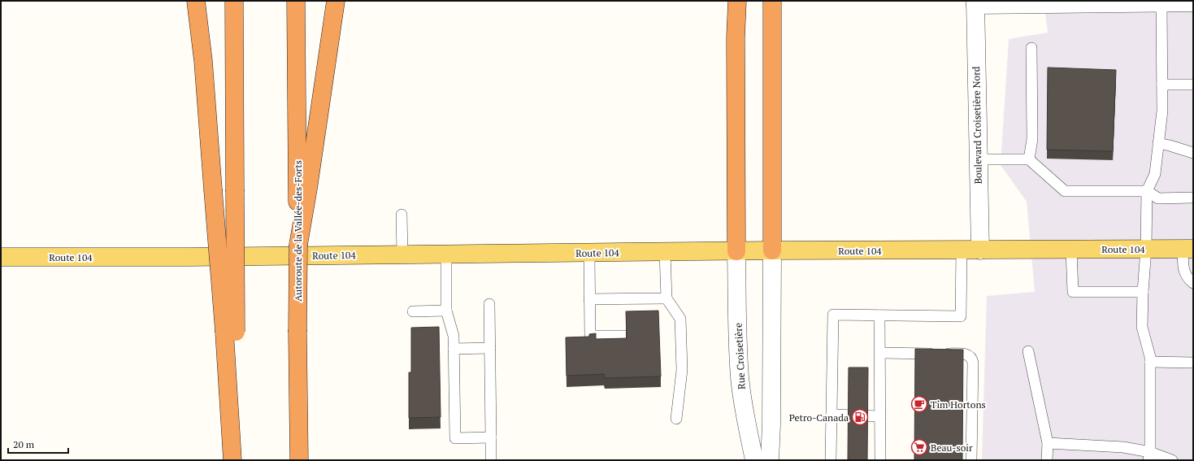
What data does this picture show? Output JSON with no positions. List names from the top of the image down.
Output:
{
  "streets": {
    "highway": ["Autoroute de la Vallée-des-Forts"],
    "main road": ["Route 104"],
    "street": ["Boulevard Croisetière Nord", "Rue Croisetière"]
  },
  "crossings": [
    ["Boulevard Croisetière Nord", "Route 104"],
    ["Route 104", "Rue Croisetière"]
  ],
  "places": {
    "cafe": ["Tim Hortons"],
    "fuel station": ["Petro-Canada"],
    "supermarket": ["Beau-soir"]
  },
  "scale_bar": "20 m"
}
